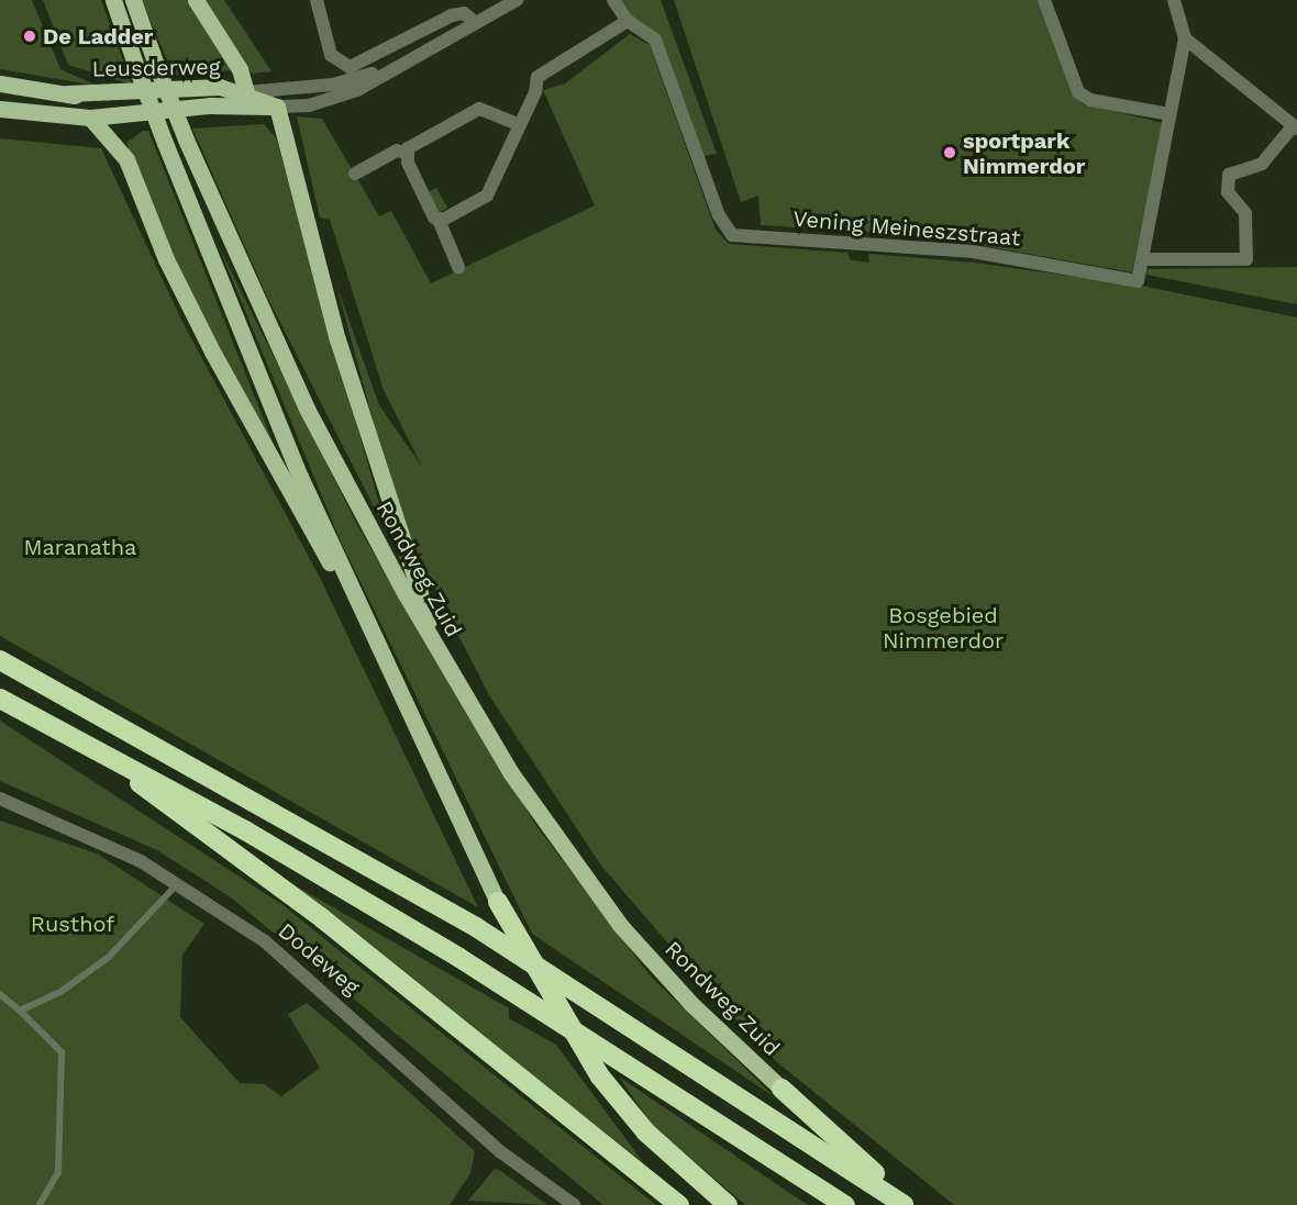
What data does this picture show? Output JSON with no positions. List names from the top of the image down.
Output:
{
  "streets": {
    "main road": ["Leusderweg", "Rondweg Zuid"],
    "street": ["Vening Meineszstraat", "Dodeweg"]
  },
  "parks": ["Maranatha", "Bosgebied Nimmerdor", "Rusthof"],
  "places": ["De Ladder", "sportpark Nimmerdor"]
}
